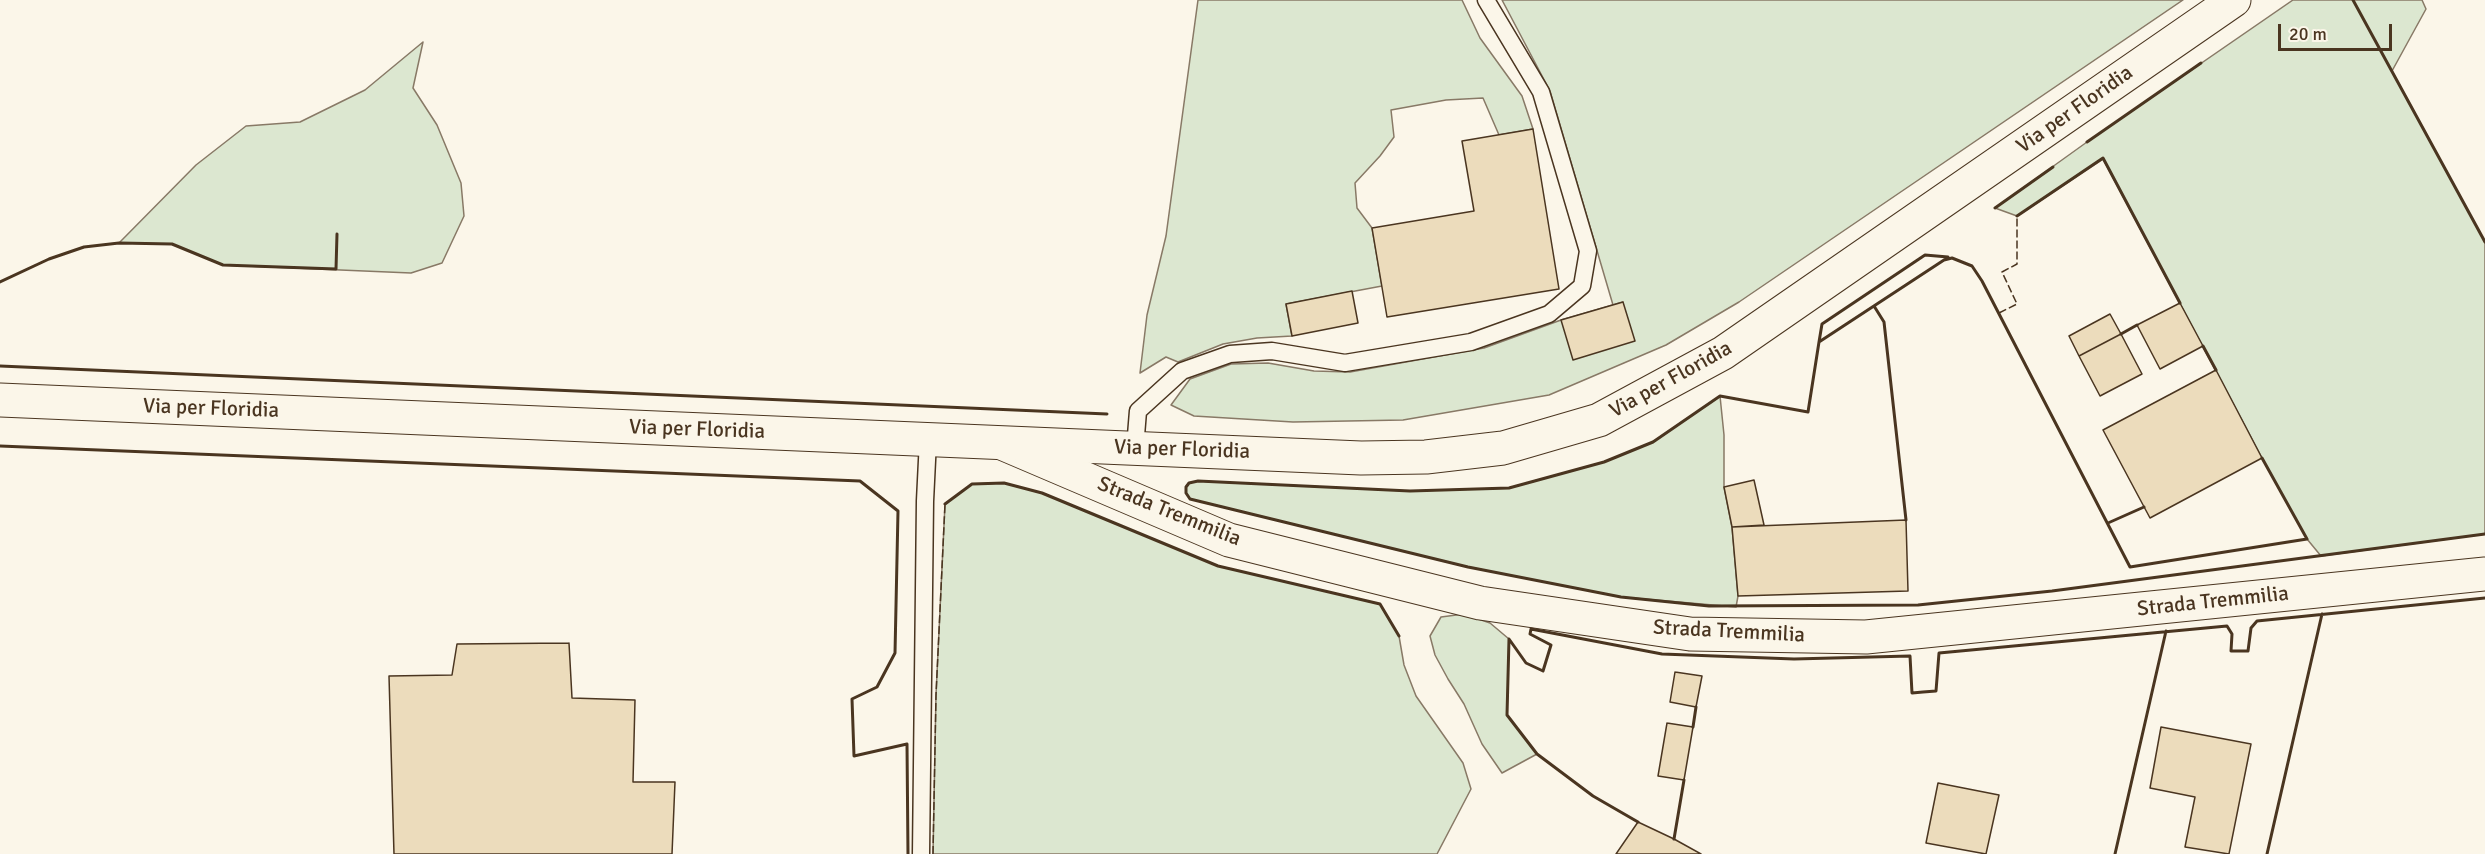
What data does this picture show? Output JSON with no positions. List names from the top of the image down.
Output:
{
  "streets": {
    "main road": ["Via per Floridia", "Strada Tremmilia"]
  },
  "crossings": [
    ["Via per Floridia", "Strada Tremmilia"]
  ],
  "scale_bar": "20 m"
}
